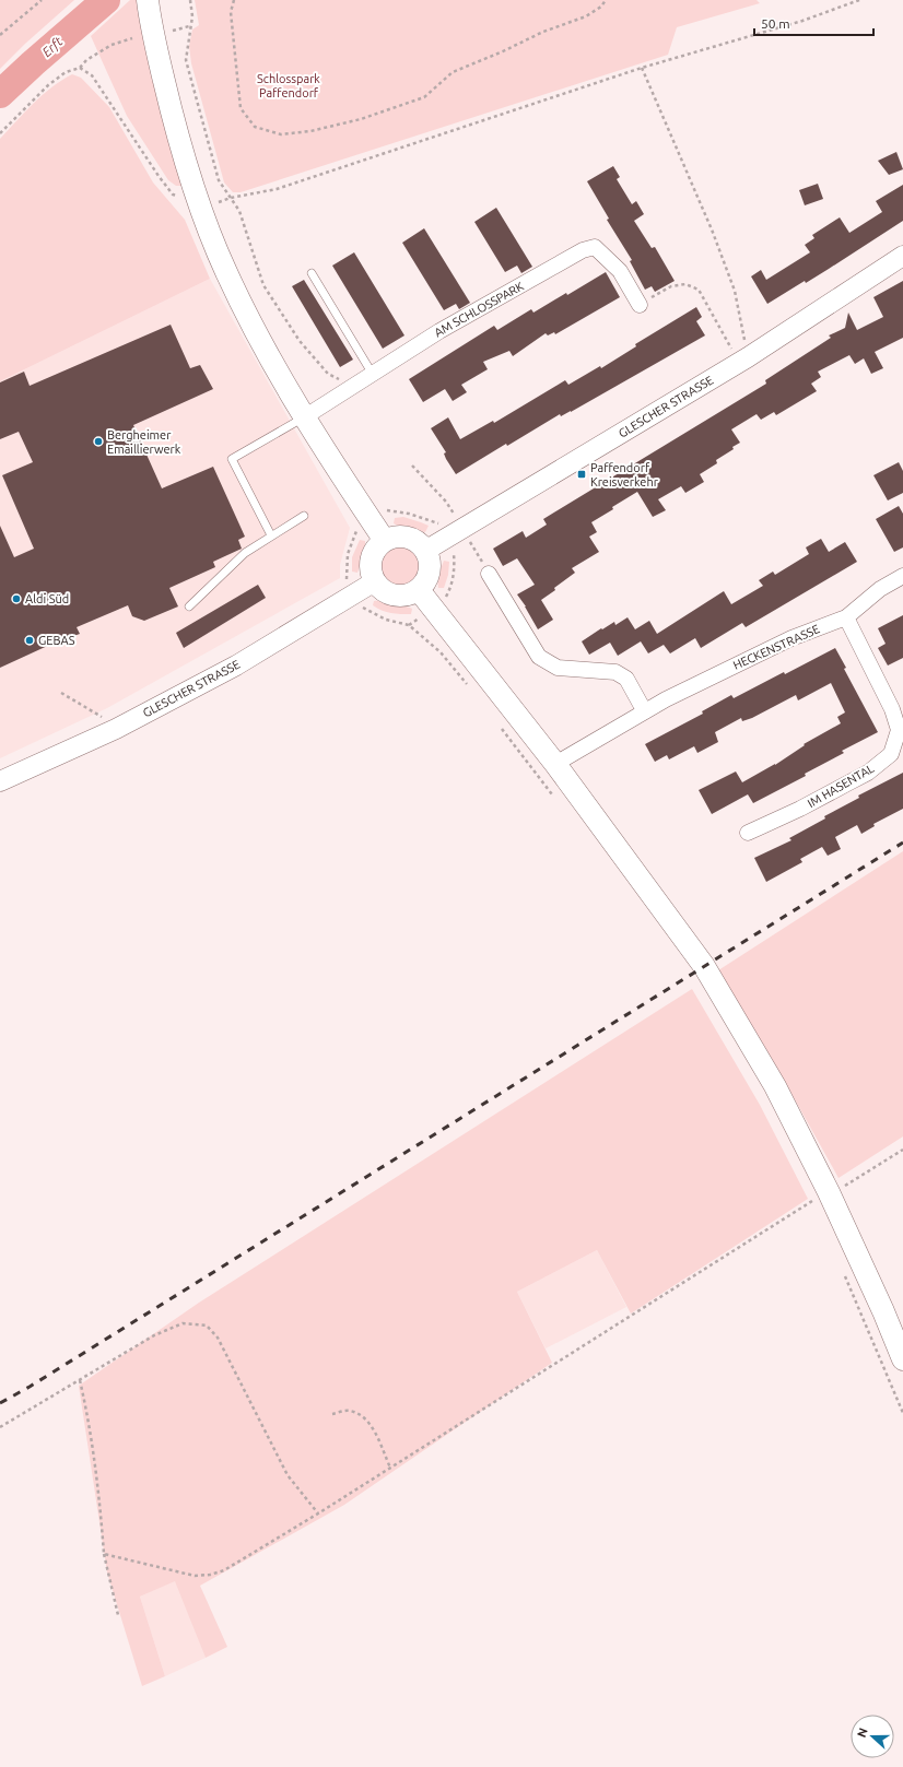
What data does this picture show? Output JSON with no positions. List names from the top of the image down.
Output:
{
  "streets": {
    "street": [
      "AM SCHLOSSPARK",
      "GLESCHER STRASSE",
      "HECKENSTRASSE",
      "IM HASENTAL"
    ]
  },
  "crossings": [
    ["HECKENSTRASSE", "IM HASENTAL"]
  ],
  "water": ["Erft"],
  "parks": ["Schlosspark Paffendorf"],
  "places": {
    "other": ["Bergheimer Emaillierwerk", "Aldi Süd", "GEBAS"],
    "transit": ["Paffendorf Kreisverkehr"]
  },
  "scale_bar": "50 m",
  "north": "left"
}
